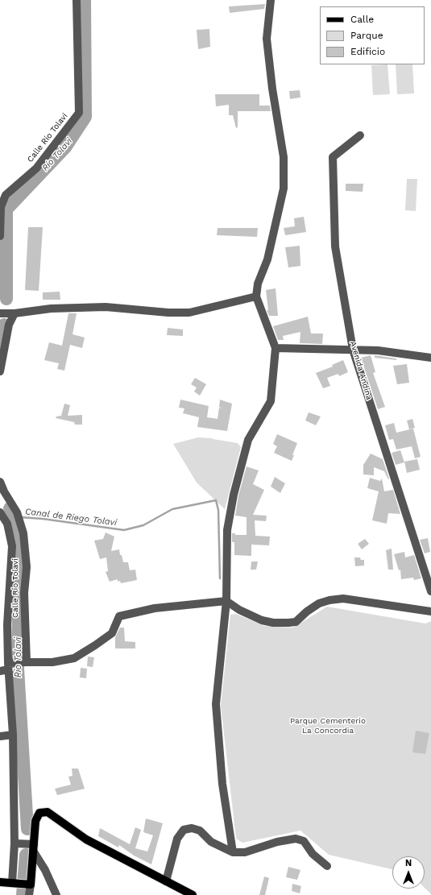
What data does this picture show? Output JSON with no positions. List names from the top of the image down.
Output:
{
  "streets": {
    "street": ["Calle Río Tolavi", "Avenida Andina"]
  },
  "water": ["Río Tolavi", "Canal de Riego Tolavi"],
  "parks": ["Parque Cementerio La Concordia"],
  "legend": ["Calle", "Parque", "Edificio"],
  "north": "top"
}
